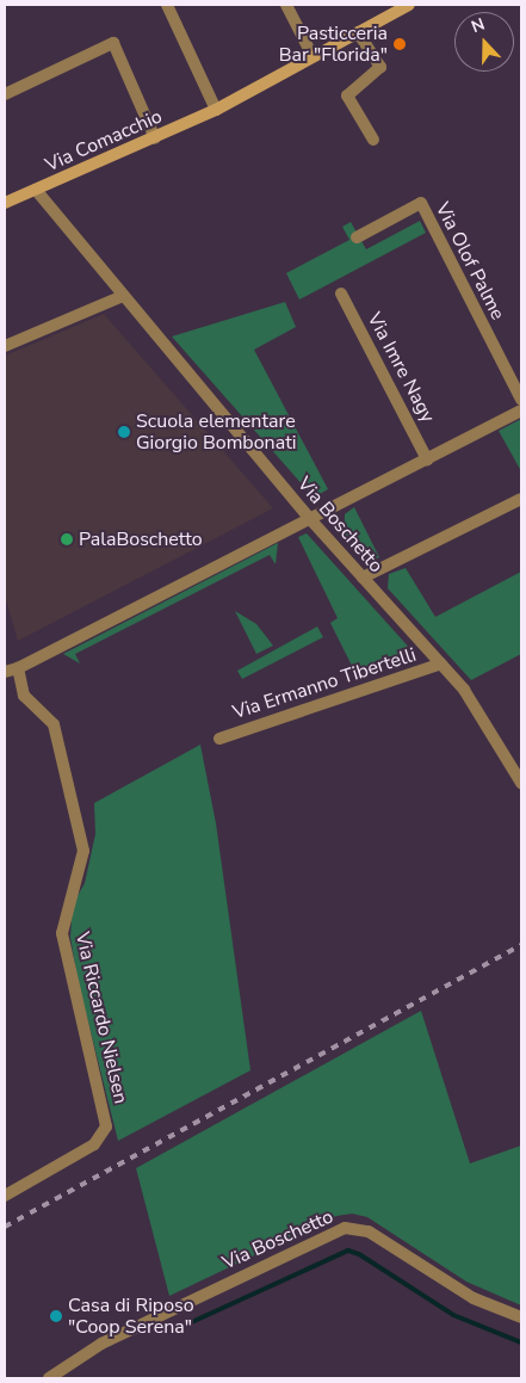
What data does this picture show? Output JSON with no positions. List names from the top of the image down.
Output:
{
  "streets": {
    "main road": ["Via Comacchio"],
    "street": [
      "Via Olof Palme",
      "Via Imre Nagy",
      "Via Boschetto",
      "Via Ermanno Tibertelli",
      "Via Riccardo Nielsen"
    ]
  },
  "crossings": [
    ["Via Comacchio", "Via Boschetto"],
    ["Via Boschetto", "Via Ermanno Tibertelli"]
  ],
  "places": [
    "Pasticceria Bar \"Florida\"",
    "Scuola elementare Giorgio Bombonati",
    "PalaBoschetto",
    "Casa di Riposo \"Coop Serena\""
  ],
  "north": "top"
}
